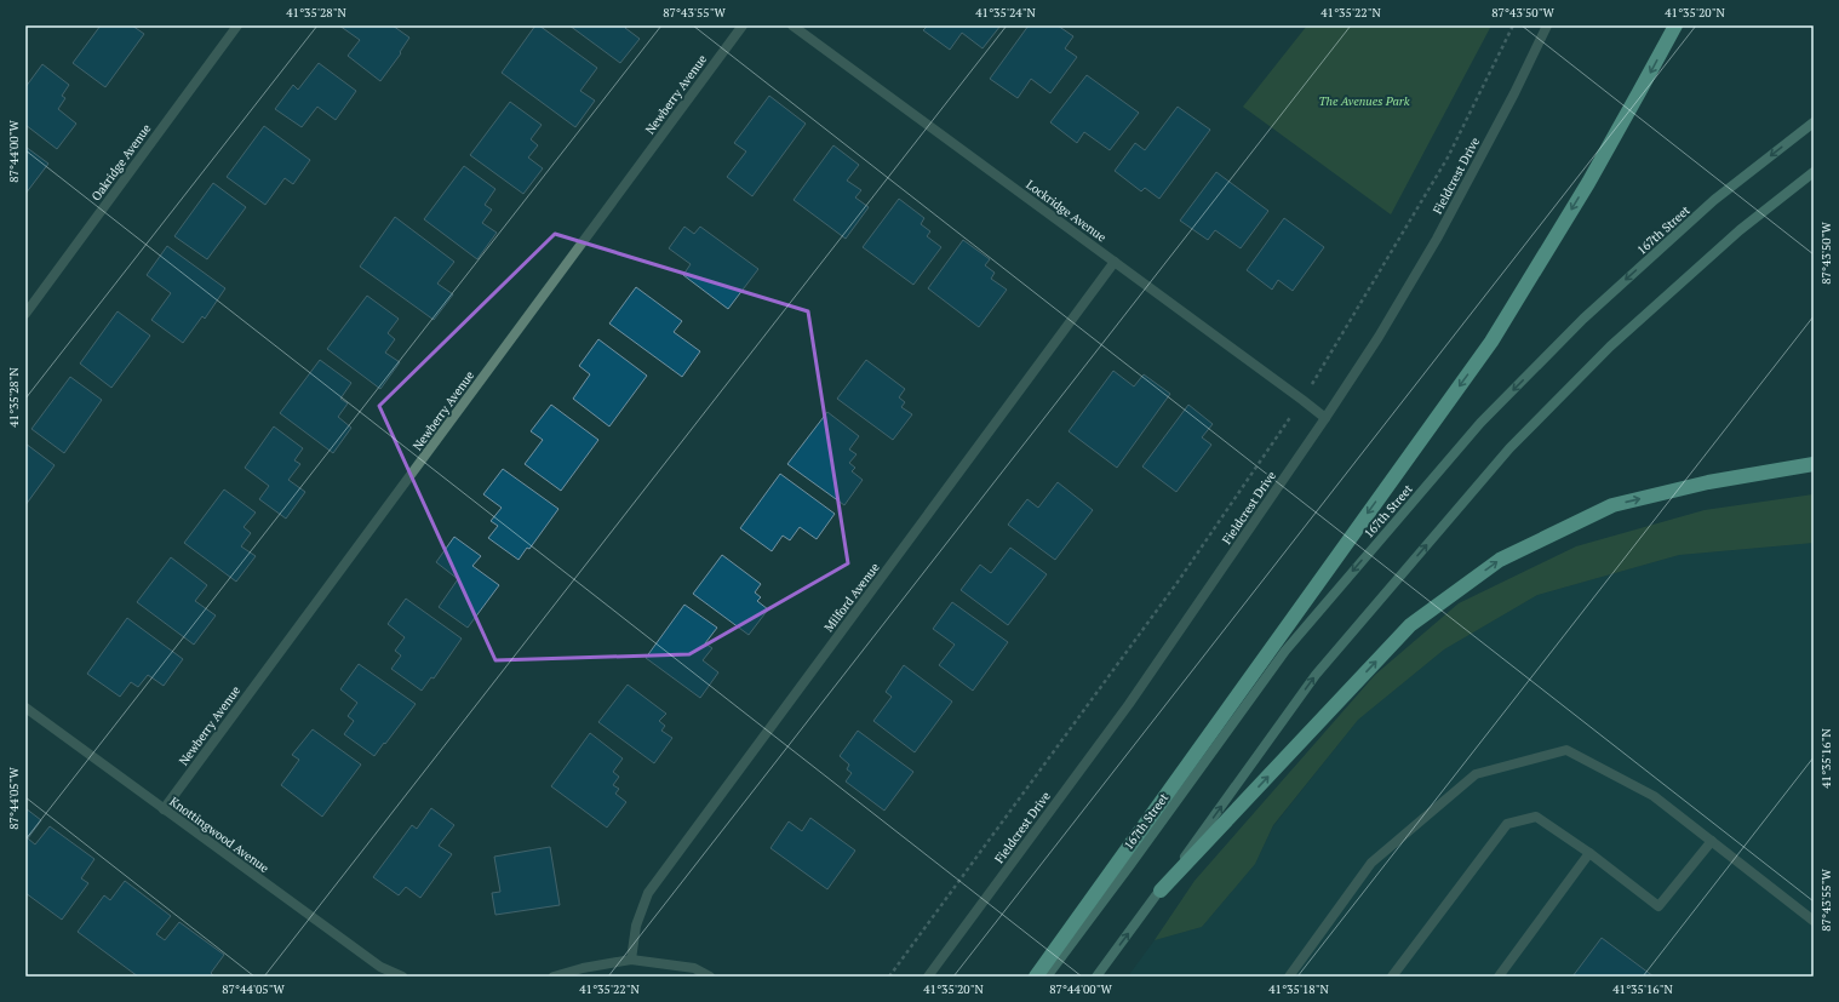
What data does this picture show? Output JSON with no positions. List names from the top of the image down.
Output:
{
  "streets": {
    "main road": ["167th Street"],
    "street": [
      "Newberry Avenue",
      "Oakridge Avenue",
      "Fieldcrest Drive",
      "Lockridge Avenue",
      "Milford Avenue",
      "Knottingwood Avenue"
    ]
  },
  "crossings": [
    ["Newberry Avenue", "Knottingwood Avenue"],
    ["Fieldcrest Drive", "Lockridge Avenue"],
    ["Lockridge Avenue", "Milford Avenue"]
  ],
  "parks": ["The Avenues Park"],
  "coordinates": [
    "41°35'28\"N",
    "87°43'55\"W",
    "41°35'24\"N",
    "41°35'22\"N",
    "87°43'50\"W",
    "41°35'20\"N",
    "87°44'00\"W",
    "41°35'16\"N",
    "87°44'05\"W",
    "41°35'18\"N"
  ]
}
